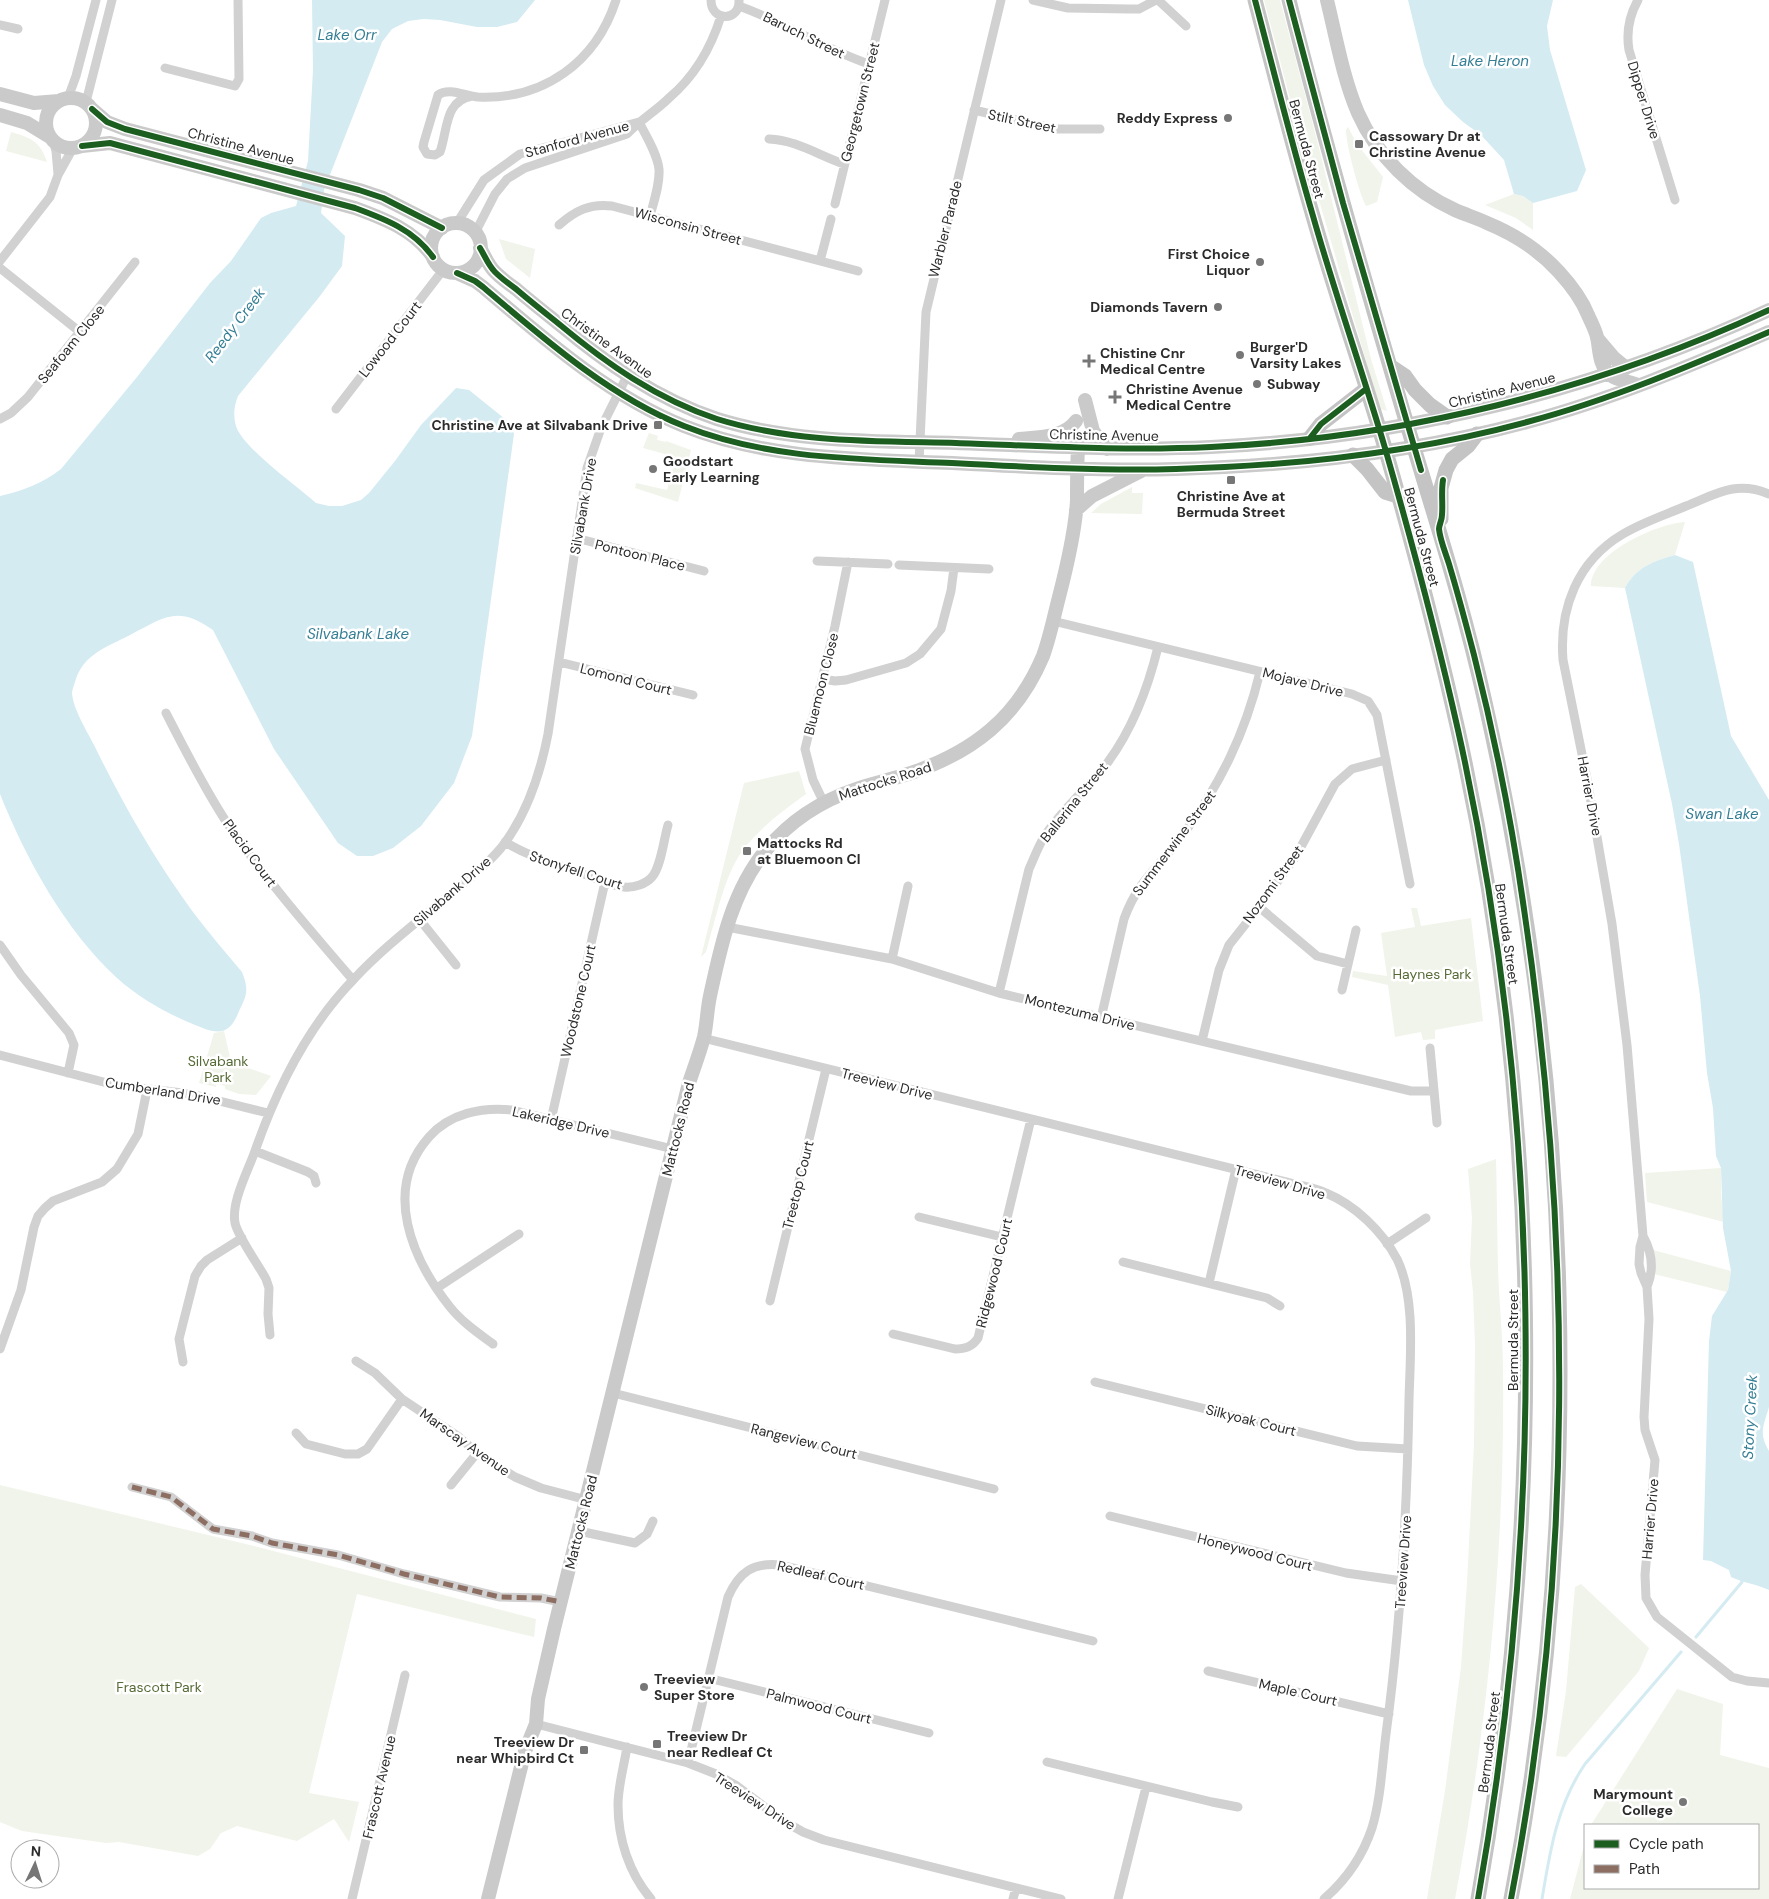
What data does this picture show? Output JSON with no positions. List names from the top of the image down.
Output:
{
  "streets": {
    "main road": ["Christine Avenue", "Bermuda Street", "Mattocks Road"],
    "street": [
      "Baruch Street",
      "Dipper Drive",
      "Georgetown Street",
      "Stilt Street",
      "Stanford Avenue",
      "Wisconsin Street",
      "Warbler Parade",
      "Lowood Court",
      "Seafoam Close",
      "Silvabank Drive",
      "Pontoon Place",
      "Lomond Court",
      "Mojave Drive",
      "Bluemoon Close",
      "Harrier Drive",
      "Ballerina Street",
      "Summerwine Street",
      "Placid Court",
      "Stonyfell Court",
      "Nozomi Street",
      "Woodstone Court",
      "Montezuma Drive",
      "Treeview Drive",
      "Cumberland Drive",
      "Lakeridge Drive",
      "Treetop Court",
      "Ridgewood Court",
      "Silkyoak Court",
      "Rangeview Court",
      "Marscay Avenue",
      "Honeywood Court",
      "Redleaf Court",
      "Maple Court",
      "Palmwood Court",
      "Frascott Avenue"
    ]
  },
  "crossings": [
    ["Baruch Street", "Georgetown Street"],
    ["Stilt Street", "Warbler Parade"],
    ["Stanford Avenue", "Christine Avenue"],
    ["Stanford Avenue", "Lowood Court"],
    ["Christine Avenue", "Bermuda Street"],
    ["Christine Avenue", "Warbler Parade"],
    ["Christine Avenue", "Lowood Court"],
    ["Christine Avenue", "Silvabank Drive"],
    ["Christine Avenue", "Mattocks Road"],
    ["Silvabank Drive", "Pontoon Place"],
    ["Silvabank Drive", "Lomond Court"],
    ["Silvabank Drive", "Placid Court"],
    ["Silvabank Drive", "Stonyfell Court"],
    ["Silvabank Drive", "Cumberland Drive"],
    ["Mojave Drive", "Mattocks Road"],
    ["Mojave Drive", "Ballerina Street"],
    ["Mojave Drive", "Summerwine Street"],
    ["Mojave Drive", "Nozomi Street"],
    ["Bluemoon Close", "Mattocks Road"],
    ["Mattocks Road", "Montezuma Drive"],
    ["Mattocks Road", "Treeview Drive"],
    ["Mattocks Road", "Lakeridge Drive"],
    ["Mattocks Road", "Rangeview Court"],
    ["Mattocks Road", "Marscay Avenue"],
    ["Ballerina Street", "Montezuma Drive"],
    ["Summerwine Street", "Montezuma Drive"],
    ["Stonyfell Court", "Woodstone Court"],
    ["Nozomi Street", "Montezuma Drive"],
    ["Woodstone Court", "Lakeridge Drive"],
    ["Treeview Drive", "Treetop Court"],
    ["Treeview Drive", "Ridgewood Court"],
    ["Treeview Drive", "Silkyoak Court"],
    ["Treeview Drive", "Honeywood Court"],
    ["Treeview Drive", "Redleaf Court"],
    ["Treeview Drive", "Maple Court"],
    ["Redleaf Court", "Palmwood Court"]
  ],
  "water": [
    "Lake Orr",
    "Lake Heron",
    "Reedy Creek",
    "Silvabank Lake",
    "Swan Lake",
    "Stony Creek"
  ],
  "parks": ["Haynes Park", "Silvabank Park", "Frascott Park"],
  "places": {
    "other": [
      "Reddy Express",
      "First Choice Liquor",
      "Diamonds Tavern",
      "Burger'D Varsity Lakes",
      "Subway",
      "Goodstart Early Learning",
      "Treeview Super Store",
      "Marymount College"
    ],
    "transit": [
      "Cassowary Dr at Christine Avenue",
      "Christine Ave at Silvabank Drive",
      "Christine Ave at Bermuda Street",
      "Mattocks Rd at Bluemoon Cl",
      "Treeview Dr near Redleaf Ct",
      "Treeview Dr near Whipbird Ct"
    ],
    "health": ["Chistine Cnr Medical Centre", "Christine Avenue Medical Centre"]
  },
  "legend": ["Cycle path", "Path"],
  "north": "top"
}
